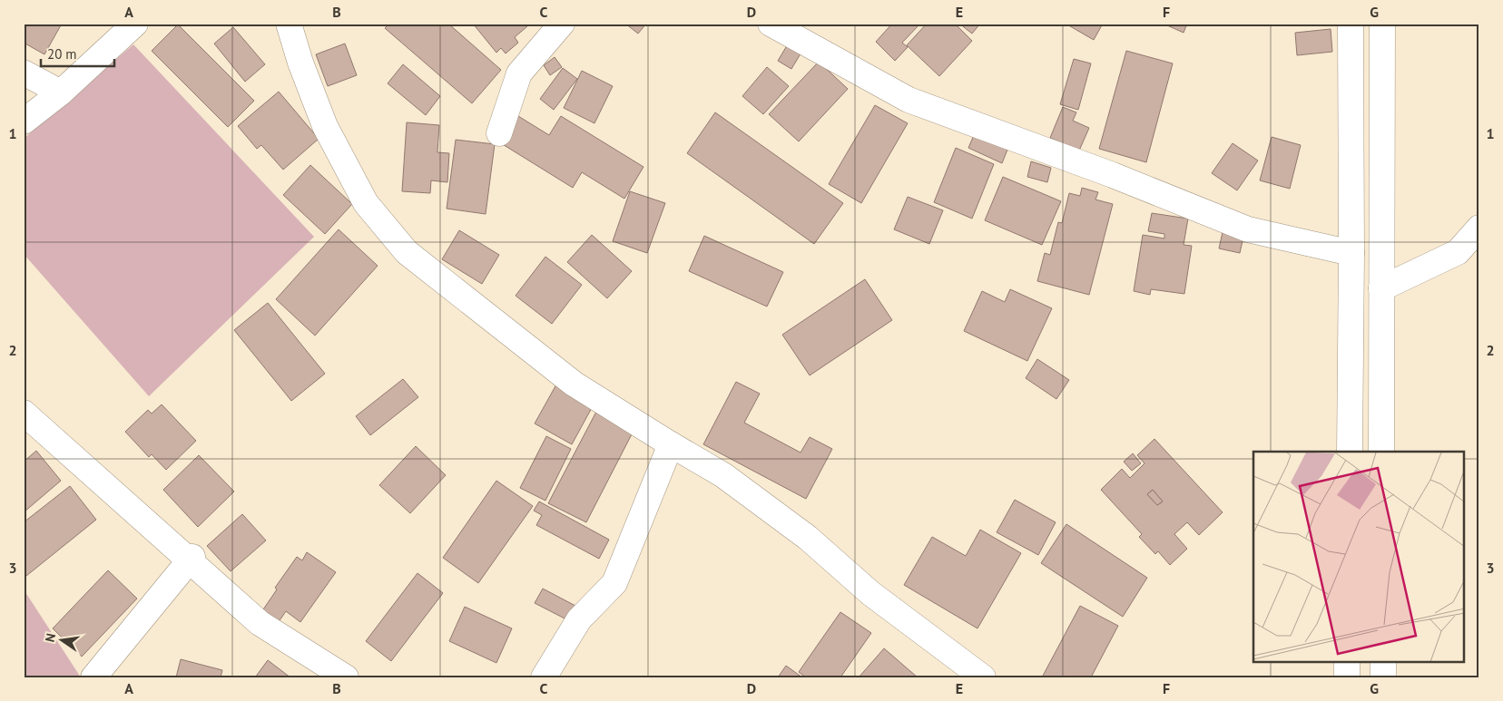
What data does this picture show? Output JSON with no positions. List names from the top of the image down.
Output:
{
  "scale_bar": "20 m",
  "north": "left",
  "grid": {
    "columns": [
      "A",
      "B",
      "C",
      "D",
      "E",
      "F",
      "G"
    ],
    "rows": ["1", "2", "3"]
  }
}
